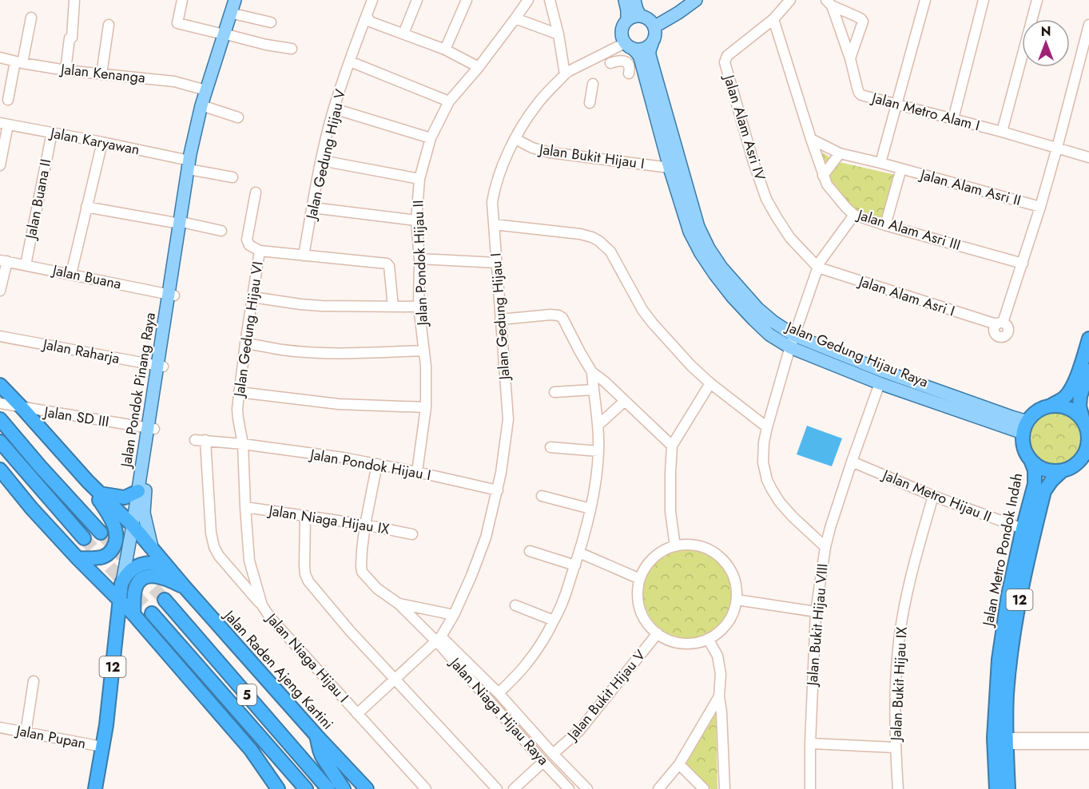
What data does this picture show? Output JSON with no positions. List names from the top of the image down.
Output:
{
  "streets": {
    "highway": [
      "Jalan Pondok Pinang Raya",
      "Jalan Metro Pondok Indah",
      "12",
      "Jalan Raden Ajeng Kartini",
      "5"
    ],
    "main road": ["Jalan Gedung Hijau Raya"],
    "street": [
      "Jalan Kenanga",
      "Jalan Metro Alam I",
      "Jalan Alam Asri IV",
      "Jalan Karyawan",
      "Jalan Gedung Hijau V",
      "Jalan Bukit Hijau I",
      "Jalan Alam Asri II",
      "Jalan Buana II",
      "Jalan Alam Asri III",
      "Jalan Pondok Hijau II",
      "Jalan Buana",
      "Jalan Alam Asri I",
      "Jalan Gedung Hijau I",
      "Jalan Gedung Hijau VI",
      "Jalan Raharja",
      "Jalan SD III",
      "Jalan Pondok Hijau I",
      "Jalan Metro Hijau II",
      "Jalan Niaga Hijau IX",
      "Jalan Bukit Hijau VIII",
      "Jalan Niaga Hijau I",
      "Jalan Bukit Hijau IX",
      "Jalan Bukit Hijau V",
      "Jalan Niaga Hijau Raya",
      "Jalan Pupan"
    ]
  },
  "crossings": [
    ["Jalan Kenanga", "Jalan Pondok Pinang Raya"],
    ["Jalan Metro Alam I", "Jalan Alam Asri I"],
    ["Jalan Alam Asri IV", "Jalan Alam Asri III"],
    ["Jalan Alam Asri IV", "Jalan Alam Asri I"],
    ["Jalan Karyawan", "Jalan Buana II"],
    ["Jalan Karyawan", "Jalan Pondok Pinang Raya"],
    ["Jalan Bukit Hijau I", "Jalan Gedung Hijau I"],
    ["Jalan Bukit Hijau I", "Jalan Gedung Hijau Raya"],
    ["Jalan Alam Asri II", "Jalan Alam Asri III"],
    ["Jalan Alam Asri II", "Jalan Alam Asri I"],
    ["Jalan Buana II", "Jalan Buana"],
    ["Jalan Alam Asri III", "Jalan Alam Asri I"],
    ["Jalan Pondok Hijau II", "Jalan Pondok Hijau I"],
    ["Jalan Buana", "Jalan Pondok Pinang Raya"],
    ["Jalan Gedung Hijau I", "Jalan Gedung Hijau Raya"],
    ["Jalan Gedung Hijau I", "Jalan Pondok Hijau I"],
    ["Jalan Gedung Hijau I", "Jalan Niaga Hijau I"],
    ["Jalan Gedung Hijau I", "Jalan Niaga Hijau Raya"],
    ["Jalan Gedung Hijau VI", "Jalan Pondok Hijau I"],
    ["Jalan Gedung Hijau VI", "Jalan Niaga Hijau I"],
    ["Jalan Raharja", "Jalan Pondok Pinang Raya"],
    ["Jalan Gedung Hijau Raya", "Jalan Metro Pondok Indah"],
    ["Jalan Gedung Hijau Raya", "12"],
    ["Jalan Gedung Hijau Raya", "Jalan Bukit Hijau VIII"],
    ["Jalan Pondok Pinang Raya", "Jalan SD III"],
    ["Jalan Pondok Pinang Raya", "Jalan Raden Ajeng Kartini"],
    ["Jalan Pondok Pinang Raya", "Jalan Pupan"],
    ["Jalan Pondok Hijau I", "Jalan Niaga Hijau I"],
    ["Jalan Metro Hijau II", "Jalan Metro Pondok Indah"],
    ["Jalan Metro Hijau II", "Jalan Bukit Hijau VIII"],
    ["Jalan Metro Hijau II", "Jalan Bukit Hijau IX"],
    ["Jalan Niaga Hijau IX", "Jalan Niaga Hijau I"],
    ["Jalan Metro Pondok Indah", "12"],
    ["Jalan Bukit Hijau V", "Jalan Niaga Hijau Raya"]
  ],
  "north": "top"
}
